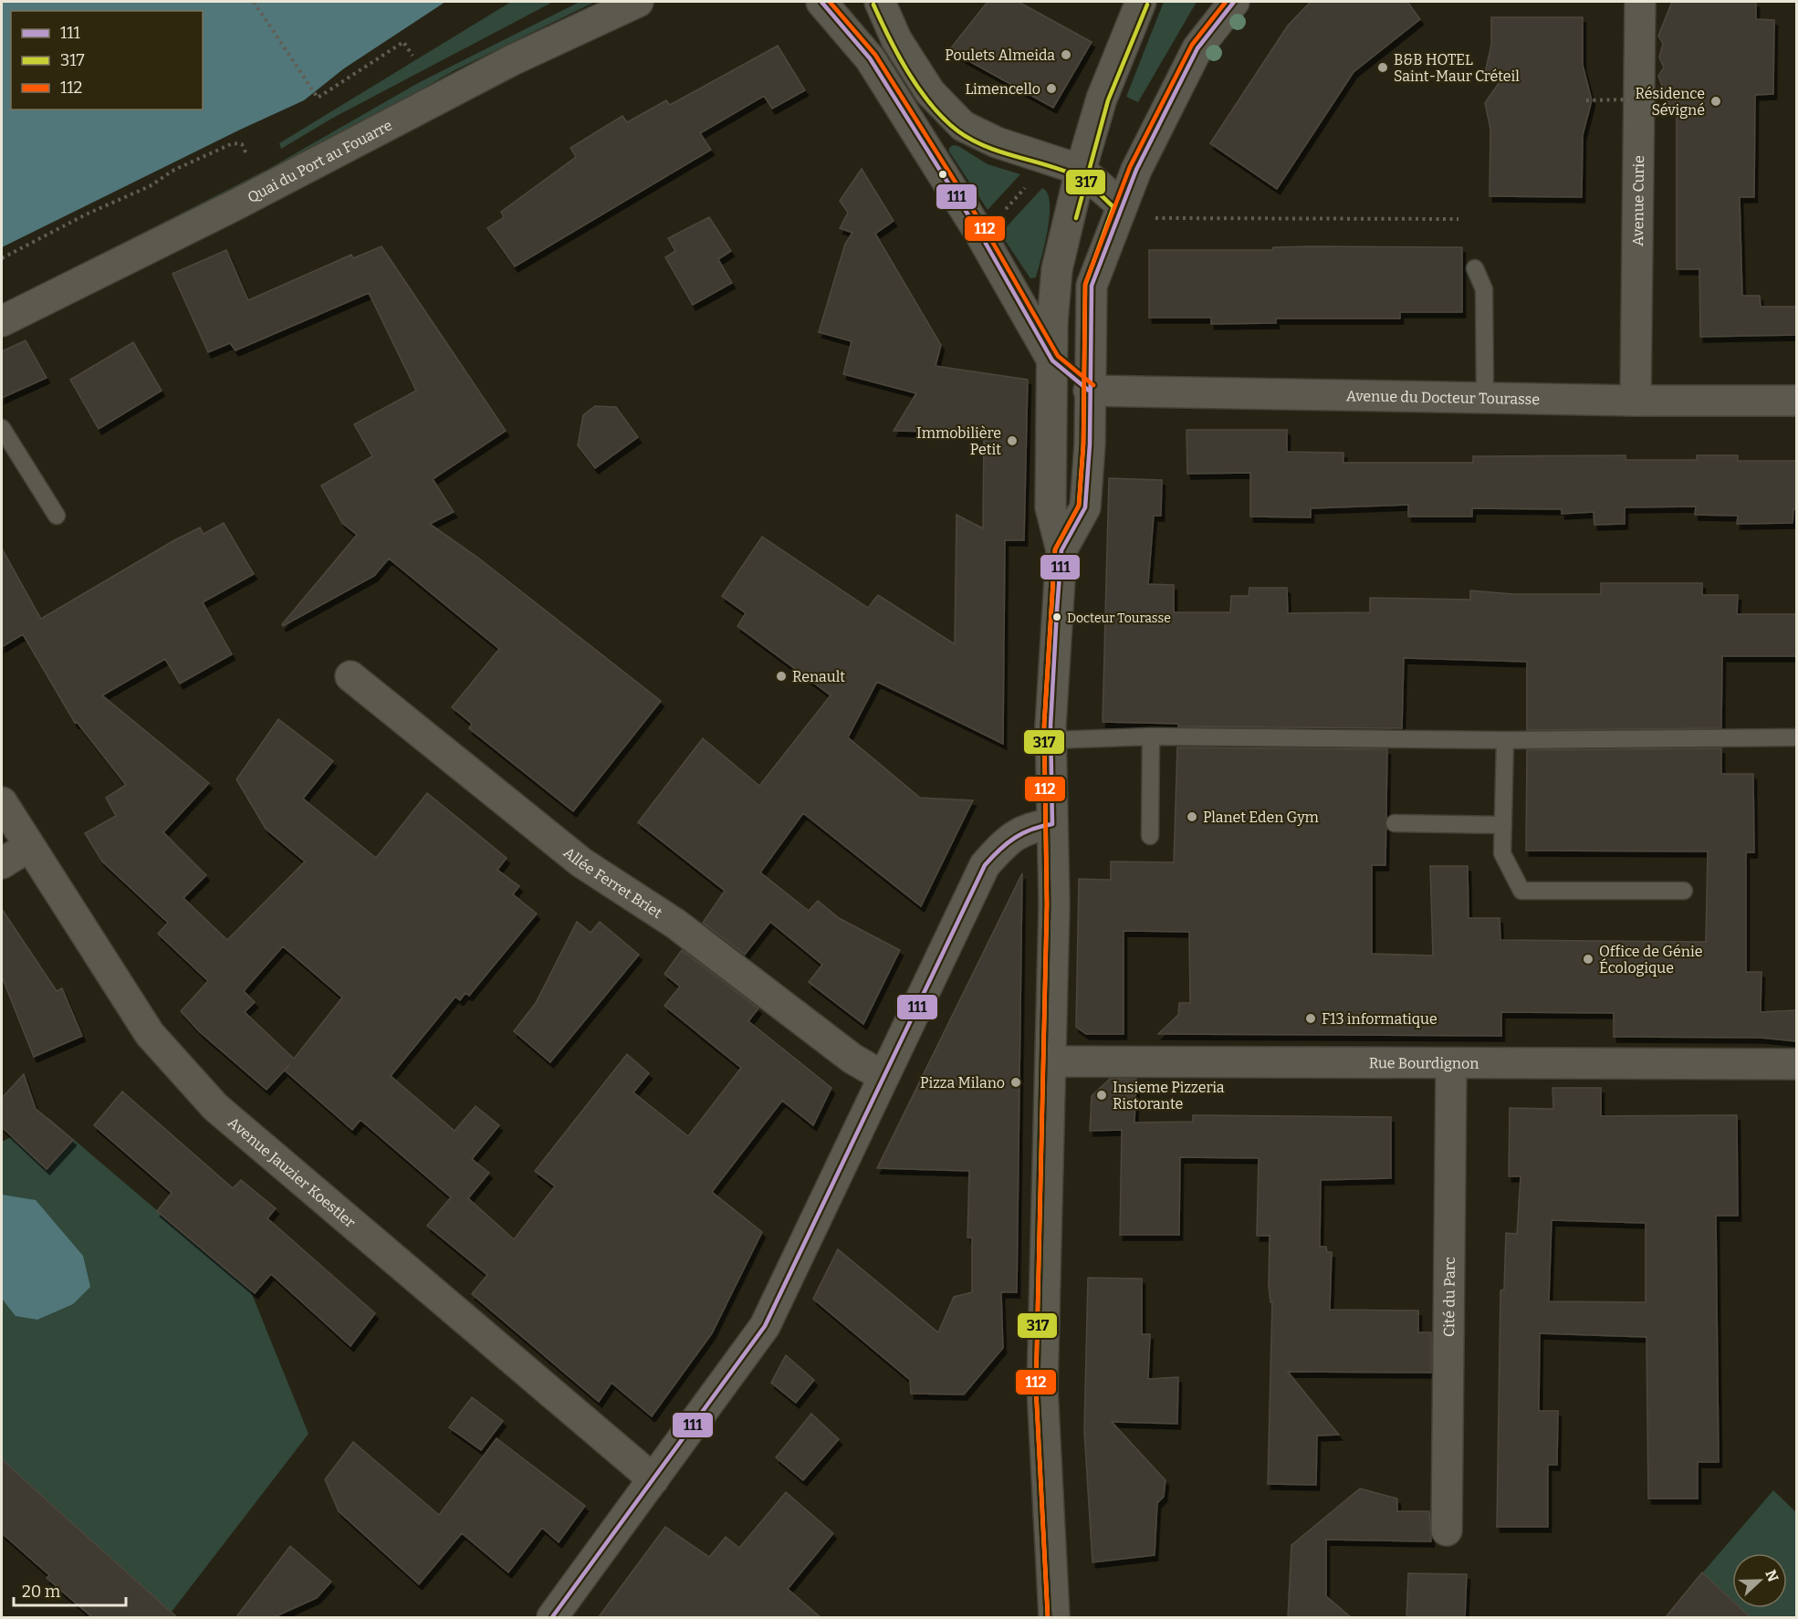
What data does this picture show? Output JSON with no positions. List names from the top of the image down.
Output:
{
  "streets": {
    "street": [
      "Quai du Port au Fouarre",
      "Avenue Curie",
      "Avenue du Docteur Tourasse",
      "Allée Ferret Briet",
      "Rue Bourdignon",
      "Avenue Jauzier Koestler",
      "Cité du Parc"
    ]
  },
  "crossings": [
    ["Avenue Curie", "Avenue du Docteur Tourasse"],
    ["Rue Bourdignon", "Cité du Parc"]
  ],
  "places": [
    "Poulets Almeida",
    "B&B HOTEL Saint-Maur Créteil",
    "Limencello",
    "Résidence Sévigné",
    "Immobilière Petit",
    "Docteur Tourasse",
    "Renault",
    "Planet Eden Gym",
    "Office de Génie Écologique",
    "F13 informatique",
    "Pizza Milano",
    "Insieme Pizzeria Ristorante"
  ],
  "lines": ["transit line 111", "transit line 112", "transit line 317"],
  "legend": ["111", "317", "112"],
  "scale_bar": "20 m",
  "north": "right"
}
